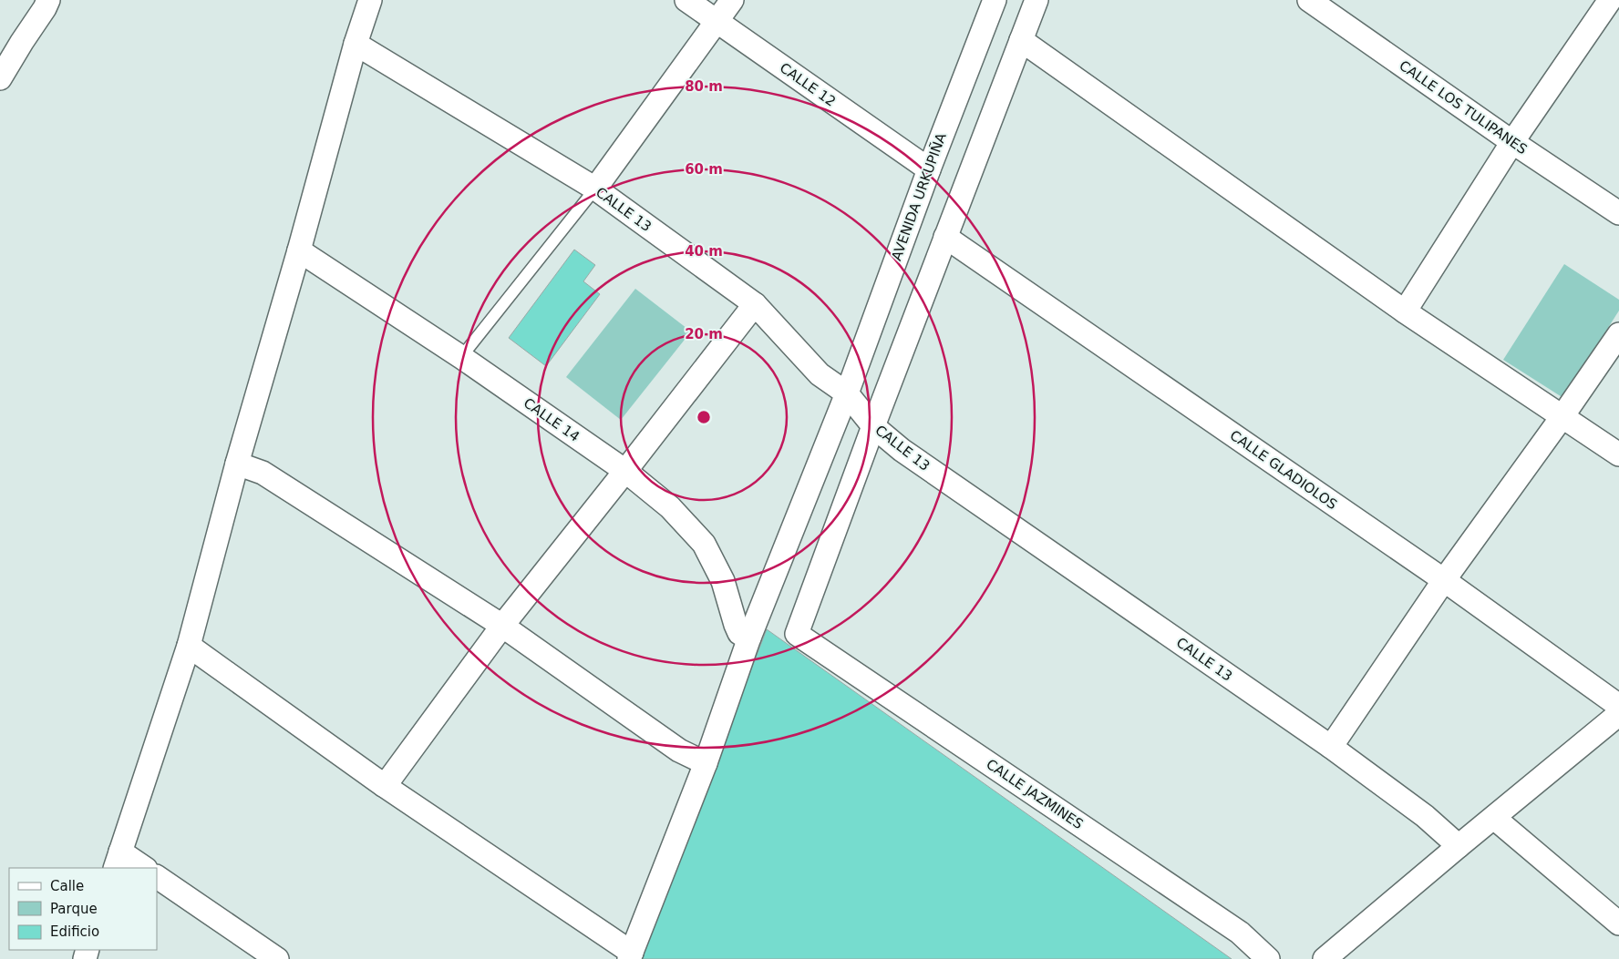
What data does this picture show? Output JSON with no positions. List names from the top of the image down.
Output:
{
  "streets": {
    "street": [
      "CALLE 12",
      "CALLE LOS TULIPANES",
      "AVENIDA URKUPIÑA",
      "CALLE 13",
      "CALLE 14",
      "CALLE GLADIOLOS",
      "CALLE JAZMINES"
    ]
  },
  "crossings": [
    ["CALLE 12", "AVENIDA URKUPIÑA"],
    ["AVENIDA URKUPIÑA", "CALLE 13"],
    ["AVENIDA URKUPIÑA", "CALLE 14"],
    ["CALLE 13", "CALLE JAZMINES"]
  ],
  "legend": ["Calle", "Parque", "Edificio"],
  "rings": [
    "80 m",
    "60 m",
    "40 m",
    "20 m"
  ]
}
